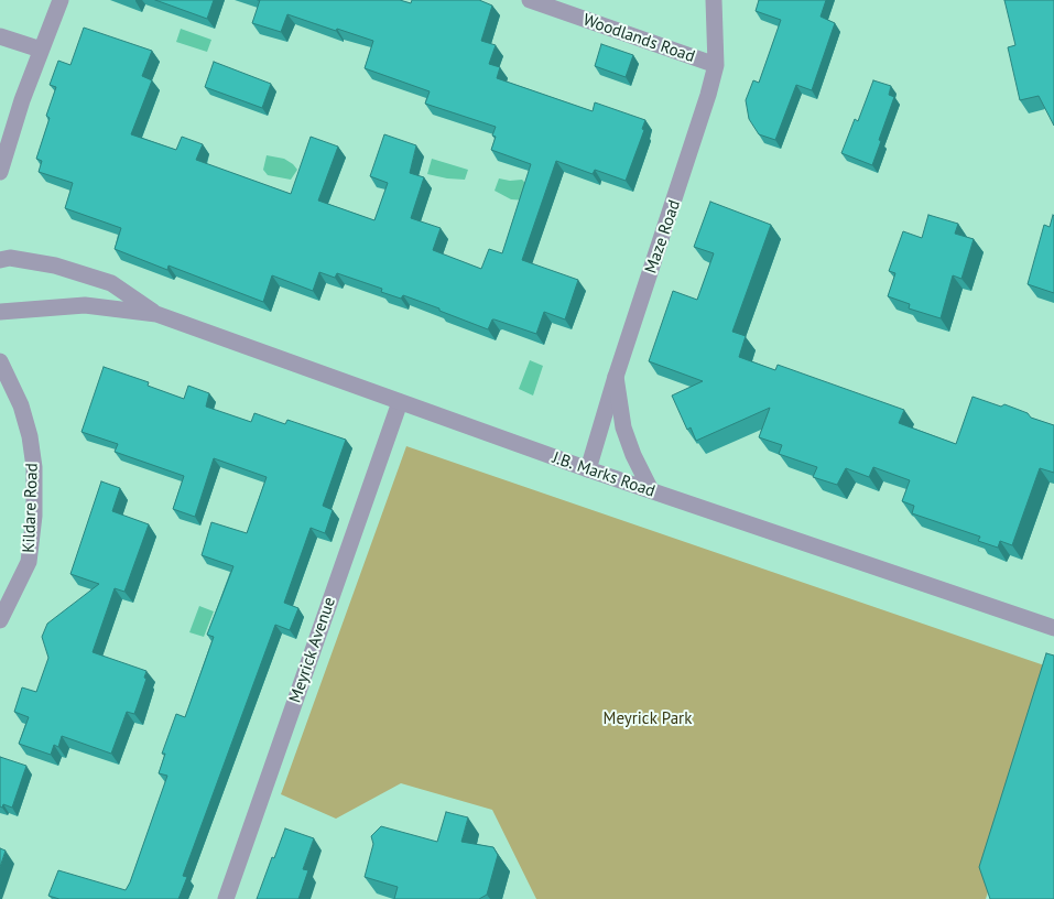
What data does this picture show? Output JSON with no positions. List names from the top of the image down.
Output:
{
  "streets": {
    "street": [
      "Woodlands Road",
      "Maze Road",
      "J.B. Marks Road",
      "Kildare Road",
      "Meyrick Avenue"
    ]
  },
  "crossings": [
    ["Woodlands Road", "Maze Road"],
    ["Maze Road", "J.B. Marks Road"],
    ["J.B. Marks Road", "Meyrick Avenue"]
  ],
  "parks": ["Meyrick Park"]
}
